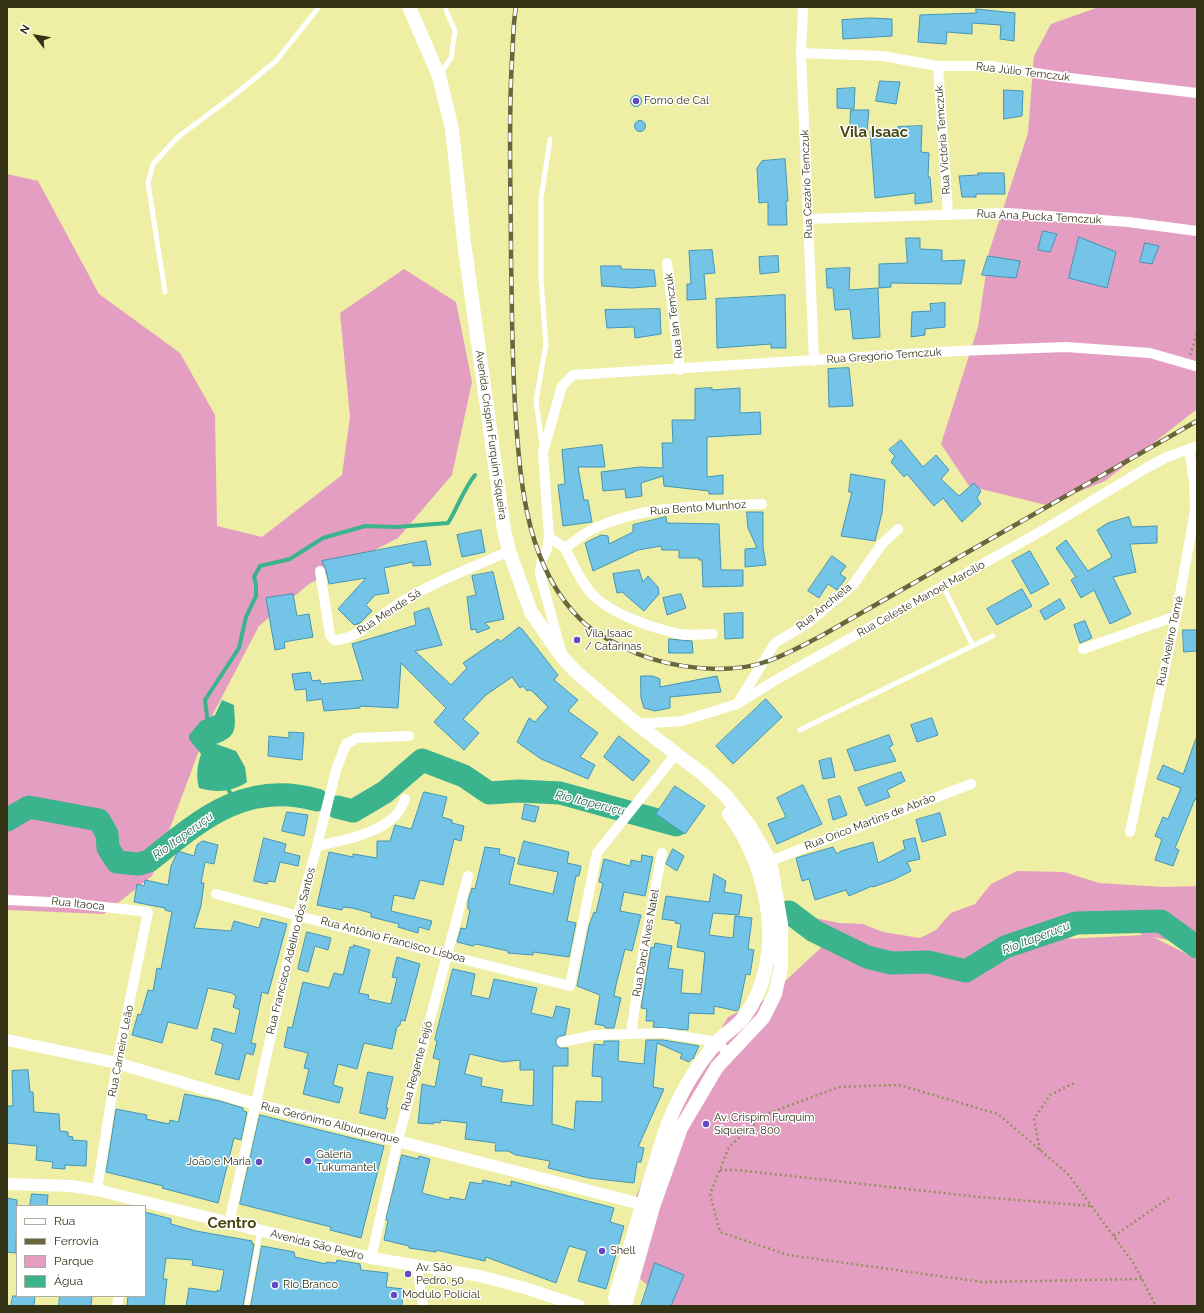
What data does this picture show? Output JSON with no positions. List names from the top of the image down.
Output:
{
  "streets": {
    "main road": ["Avenida Crispim Furquim Siqueira"],
    "street": [
      "Rua Júlio Temczuk",
      "Rua Victória Temczuk",
      "Rua Cezário Temczuk",
      "Rua Ana Pucka Temczuk",
      "Rua Ian Temczuk",
      "Rua Gregório Temczuk",
      "Rua Bento Munhoz",
      "Rua Celeste Manoel Marcílio",
      "Rua Anchieta",
      "Rua Mende Sá",
      "Rua Avelino Tomé",
      "Rua Orico Martins de Abrão",
      "Rua Itaoca",
      "Rua Antônio Francisco Lisboa",
      "Rua Darci Alves Natel",
      "Rua Francisco Adelino dos Santos",
      "Rua Carneiro Leão",
      "Rua Regente Feijó",
      "Rua Gerônimo Albuquerque",
      "Avenida São Pedro"
    ]
  },
  "crossings": [
    ["Rua Júlio Temczuk", "Rua Victória Temczuk"],
    ["Rua Júlio Temczuk", "Rua Cezário Temczuk"],
    ["Rua Victória Temczuk", "Rua Ana Pucka Temczuk"],
    ["Rua Cezário Temczuk", "Rua Ana Pucka Temczuk"],
    ["Rua Cezário Temczuk", "Rua Gregório Temczuk"],
    ["Rua Ian Temczuk", "Rua Gregório Temczuk"],
    ["Avenida Crispim Furquim Siqueira", "Rua Celeste Manoel Marcílio"],
    ["Avenida Crispim Furquim Siqueira", "Rua Mende Sá"],
    ["Avenida Crispim Furquim Siqueira", "Rua Orico Martins de Abrão"],
    ["Avenida Crispim Furquim Siqueira", "Rua Antônio Francisco Lisboa"],
    ["Avenida Crispim Furquim Siqueira", "Rua Gerônimo Albuquerque"],
    ["Rua Celeste Manoel Marcílio", "Rua Anchieta"],
    ["Rua Celeste Manoel Marcílio", "Rua Avelino Tomé"],
    ["Rua Itaoca", "Rua Carneiro Leão"],
    ["Rua Antônio Francisco Lisboa", "Rua Francisco Adelino dos Santos"],
    ["Rua Antônio Francisco Lisboa", "Rua Regente Feijó"],
    ["Rua Francisco Adelino dos Santos", "Rua Gerônimo Albuquerque"],
    ["Rua Francisco Adelino dos Santos", "Avenida São Pedro"],
    ["Rua Carneiro Leão", "Rua Gerônimo Albuquerque"],
    ["Rua Carneiro Leão", "Avenida São Pedro"],
    ["Rua Regente Feijó", "Rua Gerônimo Albuquerque"],
    ["Rua Regente Feijó", "Avenida São Pedro"]
  ],
  "districts": ["Vila Isaac", "Centro"],
  "water": ["Rio Itaperuçu"],
  "places": [
    "Forno de Cal",
    "Vila Isaac / Catarinas",
    "Av. Crispim Furquim Siqueira, 800",
    "Galeria Tukumantel",
    "João e Maria",
    "Shell",
    "Av. São Pedro, 50",
    "Rio Branco",
    "Modulo Policial"
  ],
  "legend": [
    "Rua",
    "Ferrovia",
    "Parque",
    "Água"
  ],
  "north": "top left"
}
